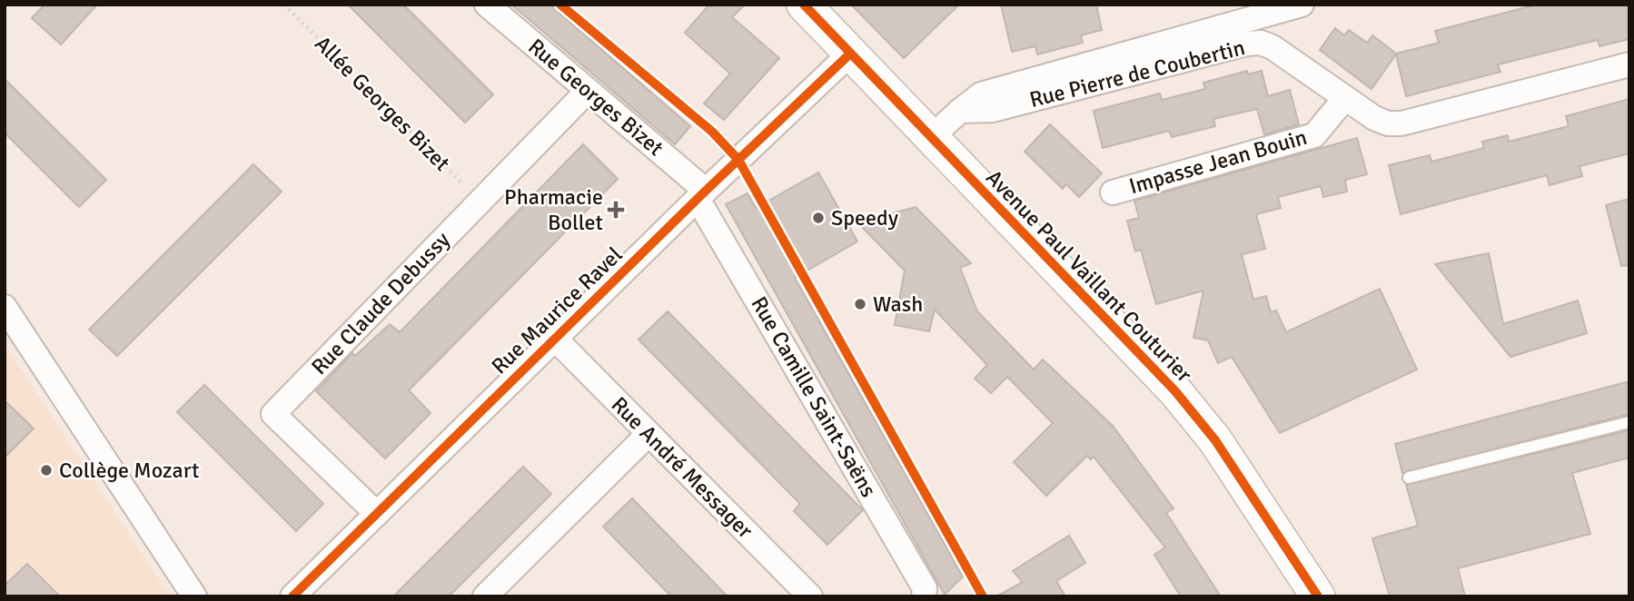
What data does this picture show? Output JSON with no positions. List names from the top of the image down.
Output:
{
  "streets": {
    "street": [
      "Rue Pierre de Coubertin",
      "Rue Georges Bizet",
      "Impasse Jean Bouin",
      "Avenue Paul Vaillant Couturier",
      "Rue Claude Debussy",
      "Rue Maurice Ravel",
      "Rue Camille Saint-Saëns",
      "Rue André Messager"
    ],
    "path": ["Allée Georges Bizet"]
  },
  "crossings": [
    ["Rue Pierre de Coubertin", "Impasse Jean Bouin"],
    ["Rue Georges Bizet", "Rue Claude Debussy"],
    ["Rue Georges Bizet", "Rue Maurice Ravel"],
    ["Rue Georges Bizet", "Rue Camille Saint-Saëns"],
    ["Allée Georges Bizet", "Rue Claude Debussy"],
    ["Avenue Paul Vaillant Couturier", "Rue Maurice Ravel"],
    ["Rue Claude Debussy", "Rue Maurice Ravel"],
    ["Rue Maurice Ravel", "Rue Camille Saint-Saëns"],
    ["Rue Maurice Ravel", "Rue André Messager"]
  ],
  "places": {
    "health": ["Pharmacie Bollet"],
    "other": ["Speedy", "Wash", "Collège Mozart"]
  }
}
